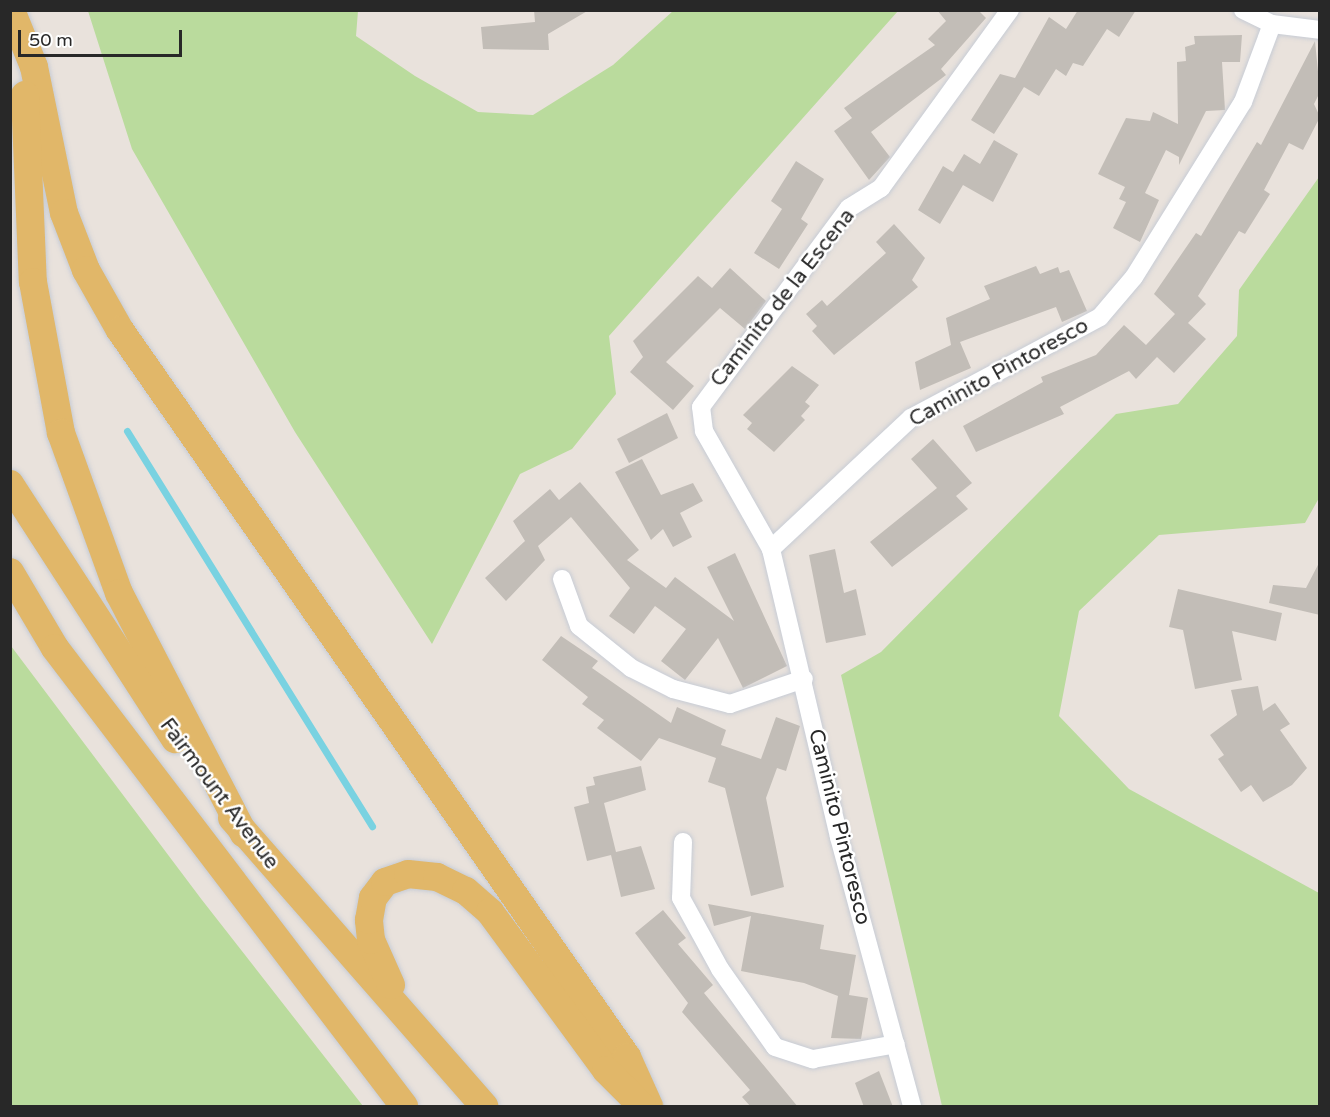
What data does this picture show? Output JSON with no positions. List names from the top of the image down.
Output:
{
  "streets": {
    "main road": ["Fairmount Avenue"],
    "street": ["Caminito de la Escena", "Caminito Pintoresco"]
  },
  "crossings": [
    ["Caminito de la Escena", "Caminito Pintoresco"]
  ],
  "scale_bar": "50 m"
}
